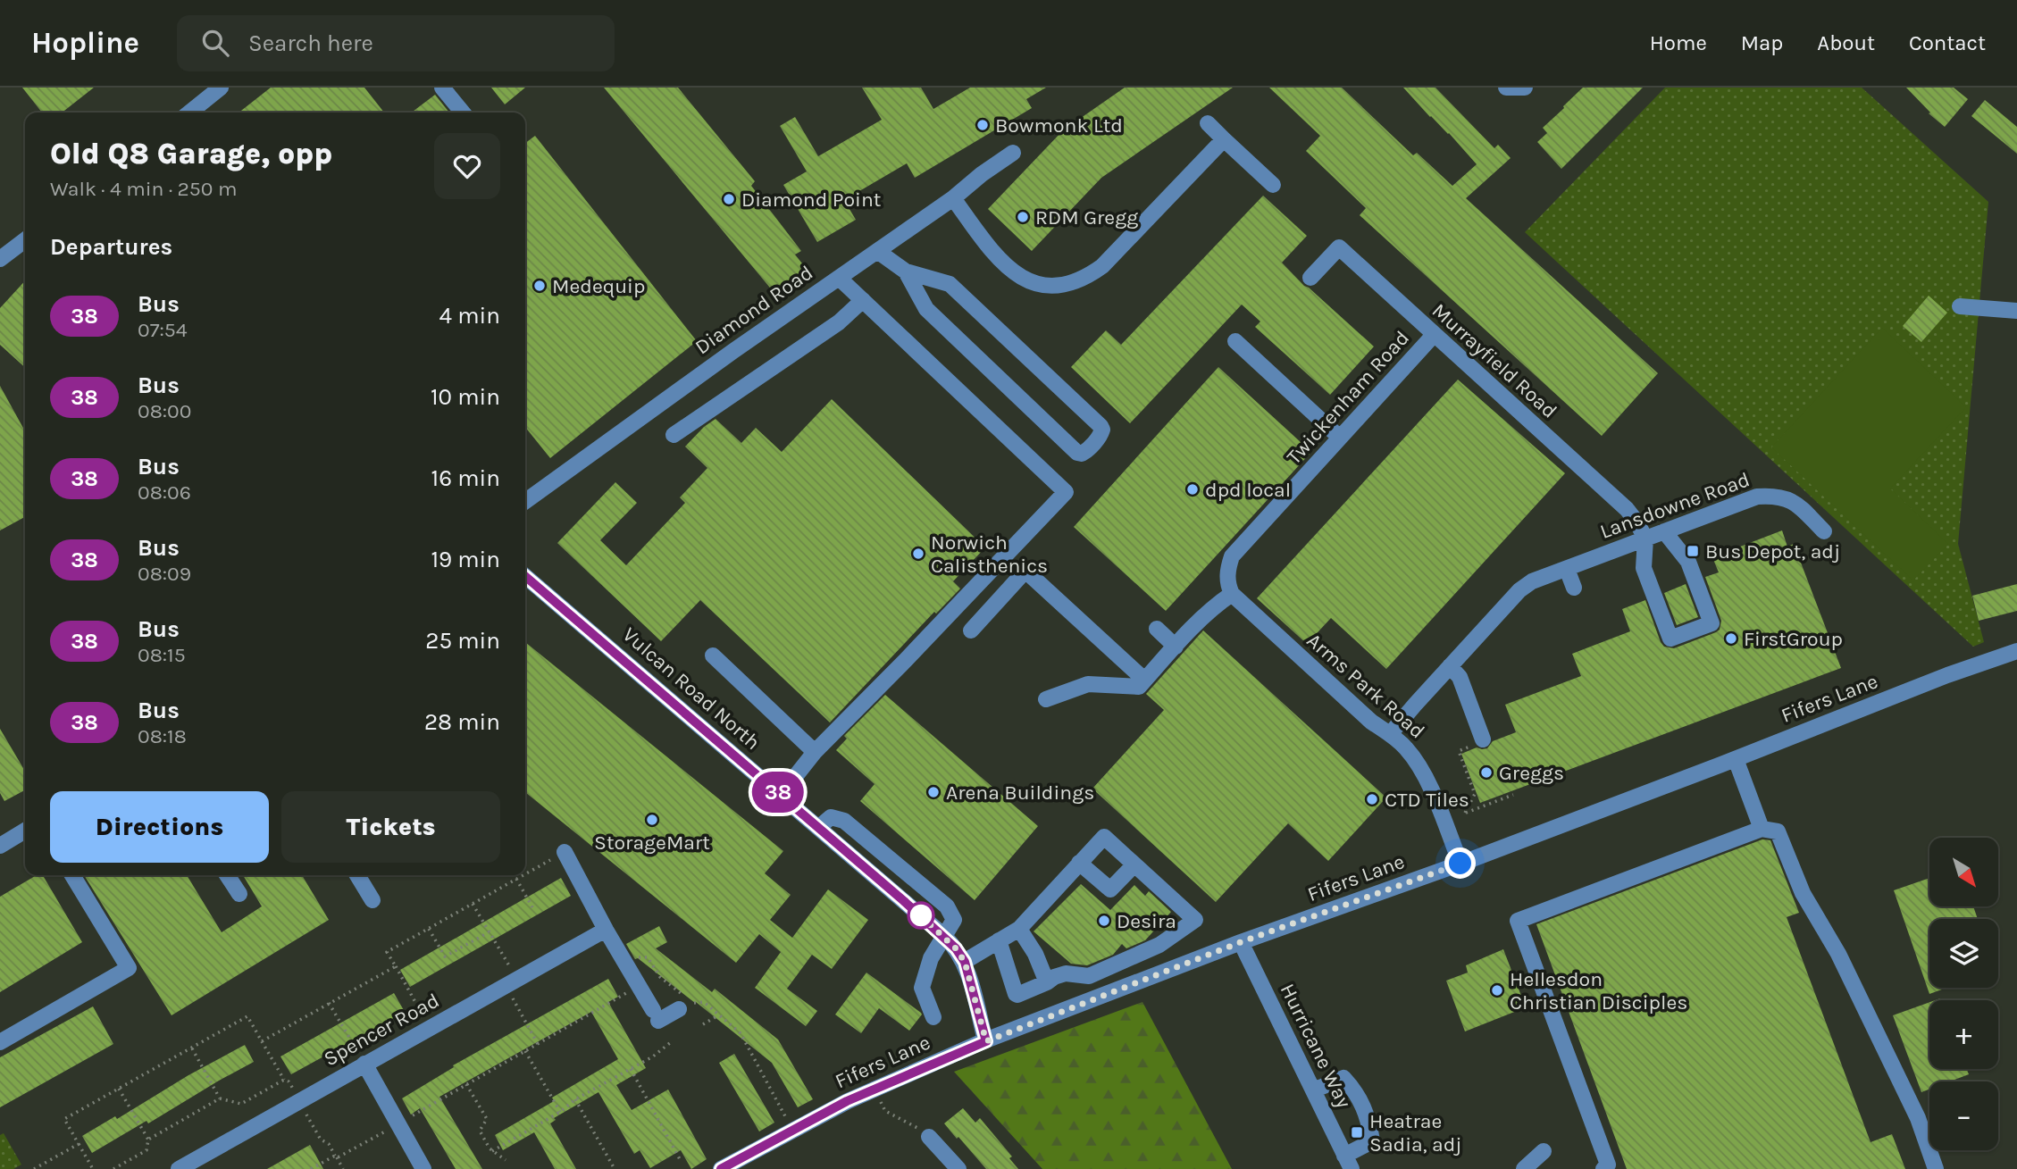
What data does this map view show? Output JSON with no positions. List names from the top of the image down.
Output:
{
  "streets": {
    "street": [
      "Diamond Road",
      "Murrayfield Road",
      "Twickenham Road",
      "Lansdowne Road",
      "Arms Park Road",
      "Vulcan Road North",
      "Fifers Lane",
      "Spencer Road",
      "Hurricane Way"
    ]
  },
  "crossings": [
    ["Murrayfield Road", "Twickenham Road"],
    ["Murrayfield Road", "Lansdowne Road"],
    ["Twickenham Road", "Arms Park Road"],
    ["Lansdowne Road", "Arms Park Road"],
    ["Arms Park Road", "Fifers Lane"],
    ["Vulcan Road North", "Fifers Lane"],
    ["Fifers Lane", "Hurricane Way"]
  ],
  "places": {
    "other": [
      "Bowmonk Ltd",
      "Diamond Point",
      "RDM Gregg",
      "Medequip",
      "dpd local",
      "Norwich Calisthenics",
      "FirstGroup",
      "Greggs",
      "Arena Buildings",
      "CTD Tiles",
      "StorageMart",
      "Desira",
      "Hellesdon Christian Disciples"
    ],
    "transit": ["Bus Depot, adj", "Heatrae Sadia, adj"]
  },
  "lines": ["bus line 38"],
  "north": "bottom right",
  "page": {
    "header": "Hopline",
    "search": "Search here",
    "nav": [
      "Home",
      "Map",
      "About",
      "Contact"
    ],
    "on_map": "38",
    "heading": [
      ["Old Q8 Garage, opp", "Walk · 4 min · 250 m"],
      "Departures"
    ],
    "list": [
      {
        "mark": "38",
        "name": "Bus",
        "note": "07:54",
        "value": "4 min"
      },
      {
        "mark": "38",
        "name": "Bus",
        "note": "08:00",
        "value": "10 min"
      },
      {
        "mark": "38",
        "name": "Bus",
        "note": "08:06",
        "value": "16 min"
      },
      {
        "mark": "38",
        "name": "Bus",
        "note": "08:09",
        "value": "19 min"
      },
      {
        "mark": "38",
        "name": "Bus",
        "note": "08:15",
        "value": "25 min"
      },
      {
        "mark": "38",
        "name": "Bus",
        "note": "08:18",
        "value": "28 min"
      }
    ],
    "buttons": ["Directions", "Tickets"],
    "map_buttons": ["+", "−"]
  }
}
